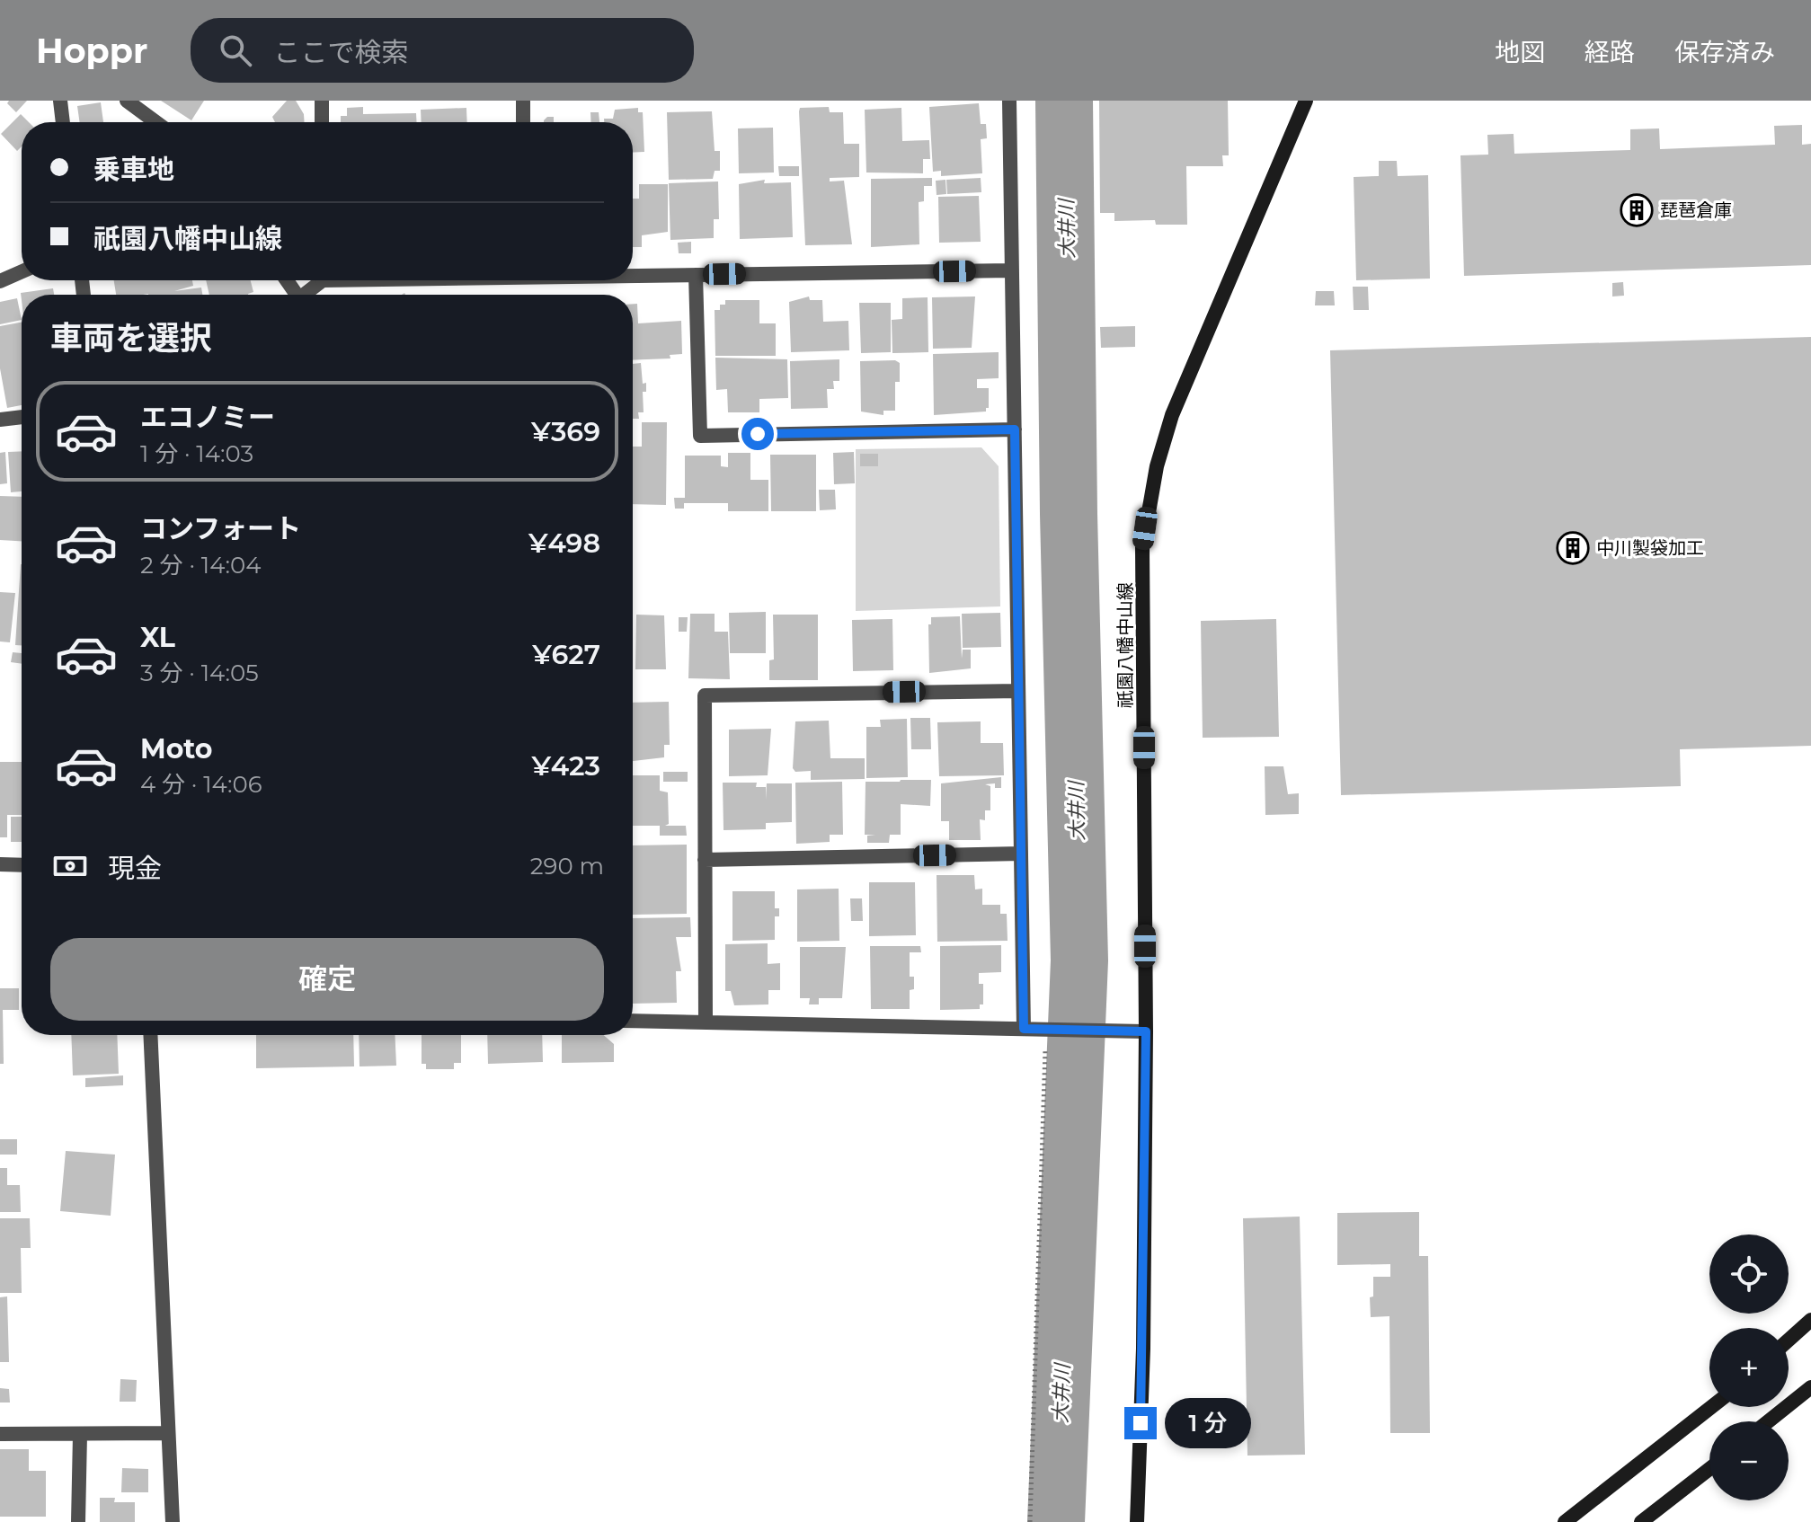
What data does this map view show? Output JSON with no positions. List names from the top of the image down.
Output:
{
  "streets": {
    "main road": ["祇園八幡中山線"]
  },
  "water": ["大井川"],
  "places": {
    "building": ["琵琶倉庫", "中川製袋加工"]
  },
  "page": {
    "header": "Hoppr",
    "search": "ここで検索",
    "nav": ["地図", "経路", "保存済み"],
    "banner": ["乗車地", "祇園八幡中山線"],
    "heading": "車両を選択",
    "list": [
      {
        "name": "エコノミー",
        "note": "1 分 · 14:03",
        "value": "¥369"
      },
      {
        "name": "コンフォート",
        "note": "2 分 · 14:04",
        "value": "¥498"
      },
      {
        "name": "XL",
        "note": "3 分 · 14:05",
        "value": "¥627"
      },
      {
        "name": "Moto",
        "note": "4 分 · 14:06",
        "value": "¥423"
      }
    ],
    "pay": ["現金", "290 m"],
    "buttons": "確定",
    "map_buttons": ["+", "−"],
    "bubble": "1 分"
  }
}
